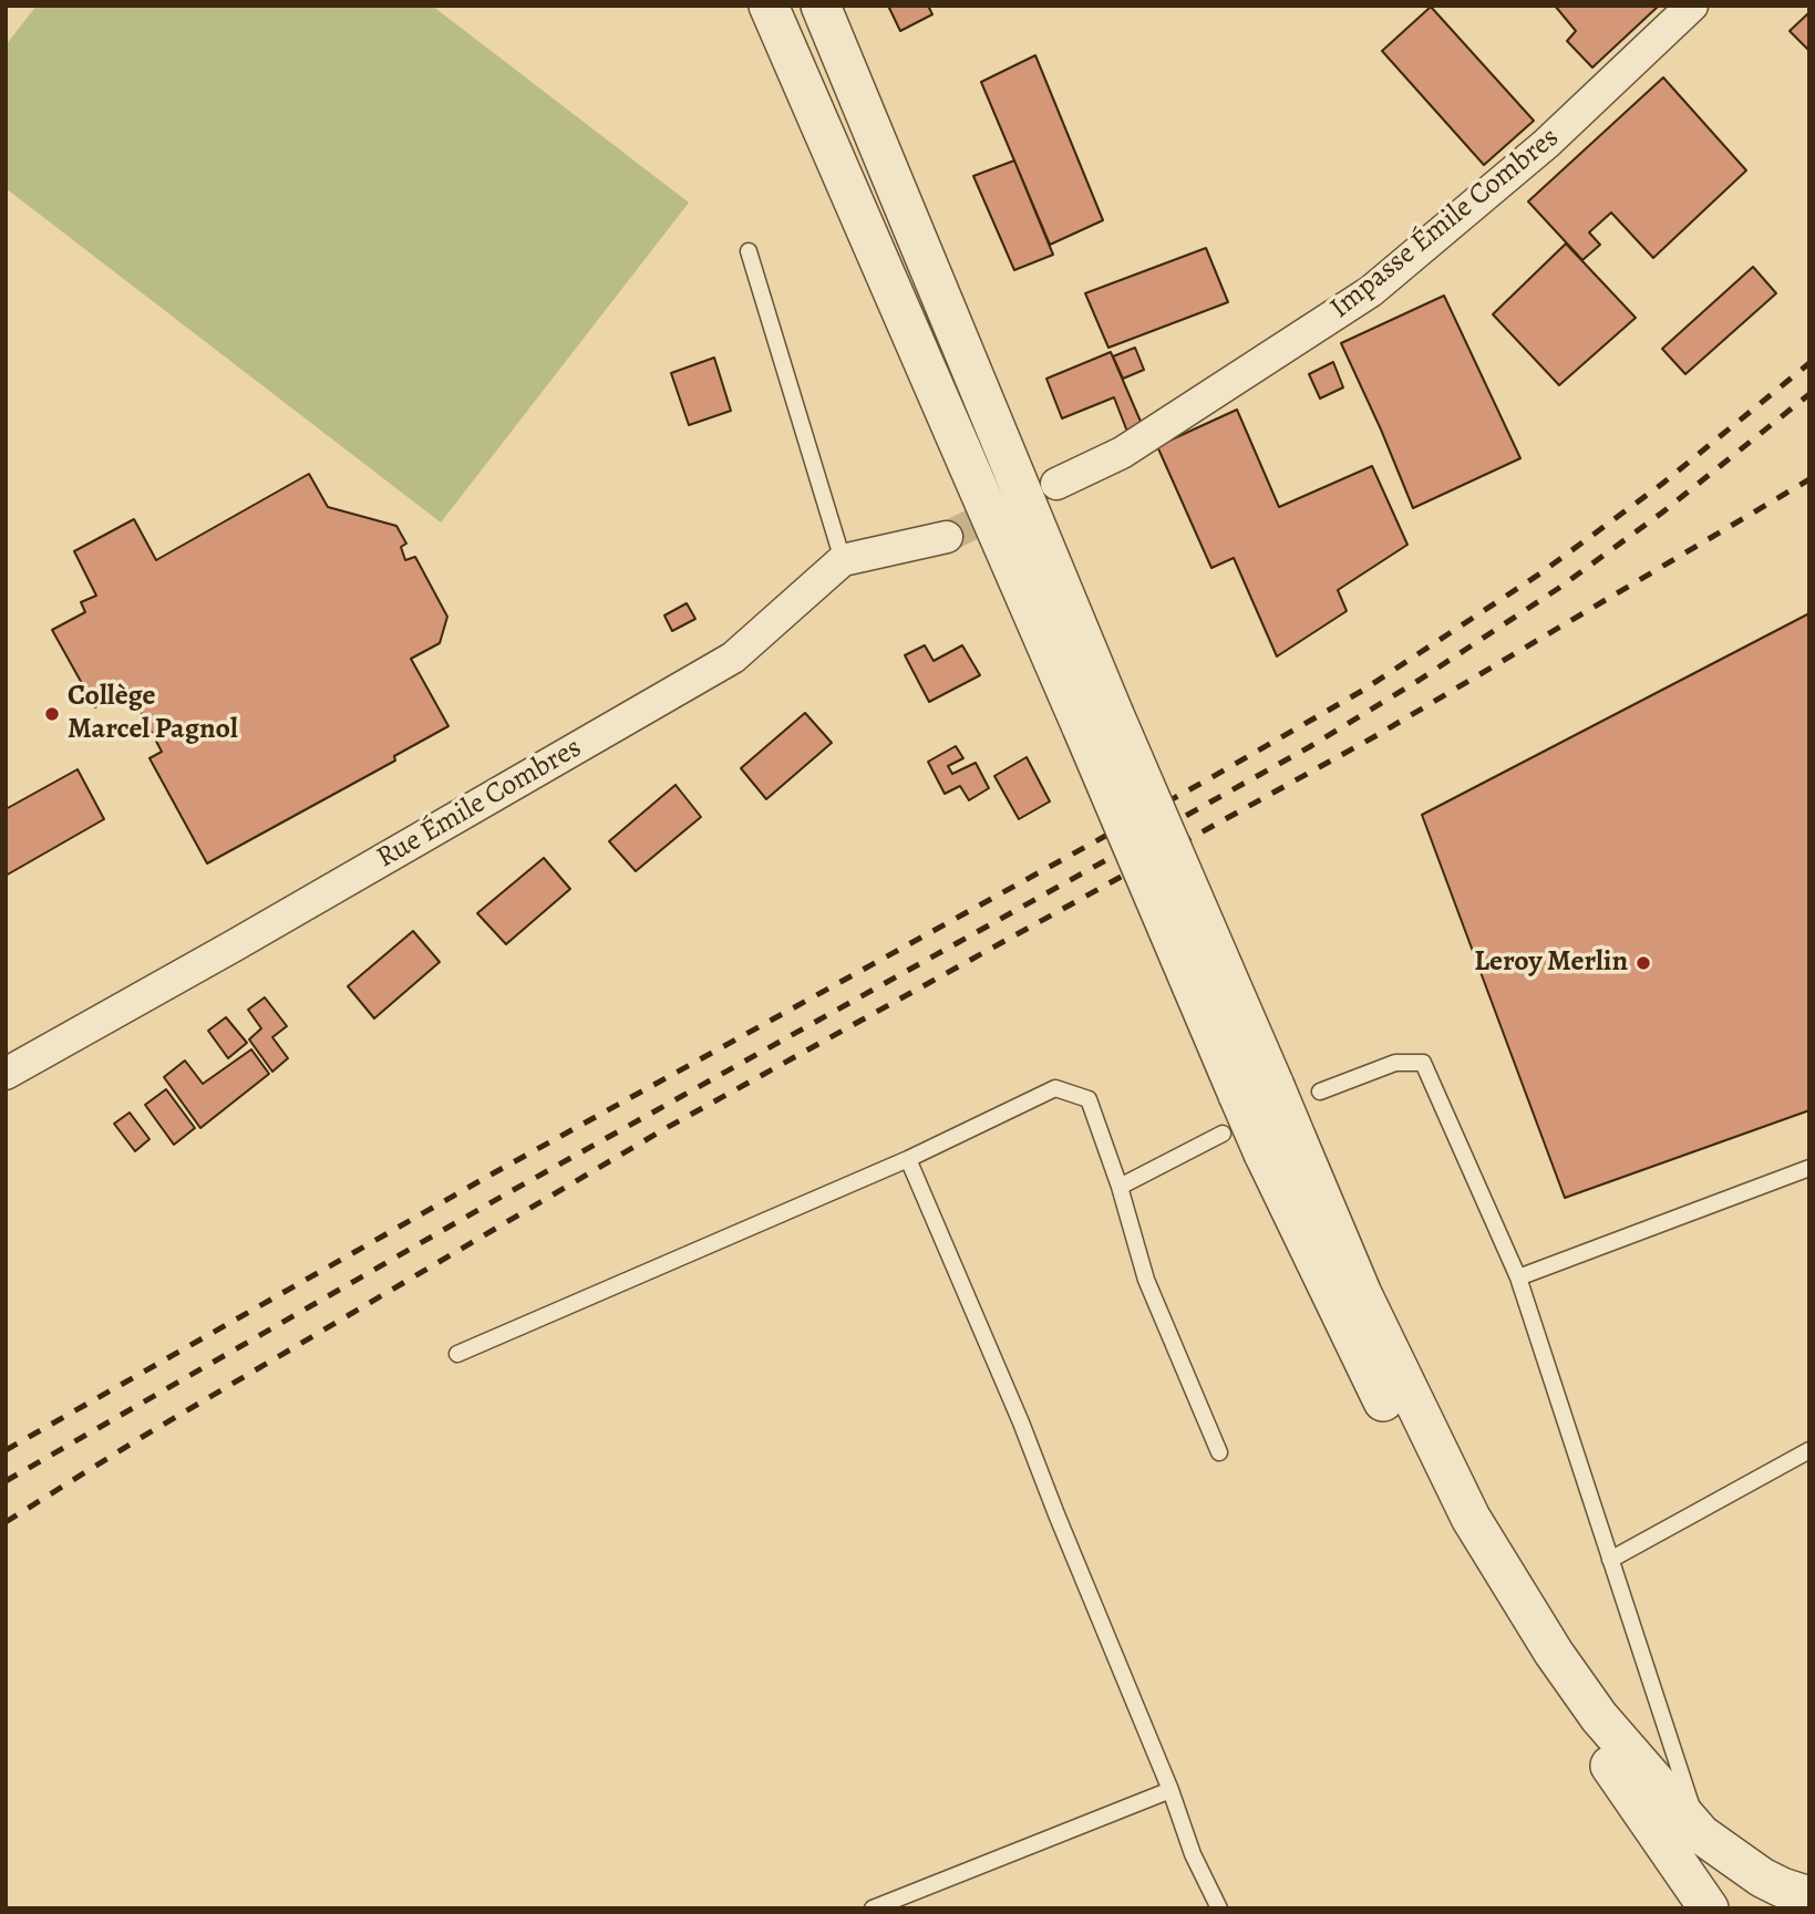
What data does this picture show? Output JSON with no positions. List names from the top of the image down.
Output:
{
  "streets": {
    "street": ["Impasse Émile Combres", "Rue Émile Combres"]
  },
  "places": ["Collège Marcel Pagnol", "Leroy Merlin"]
}
